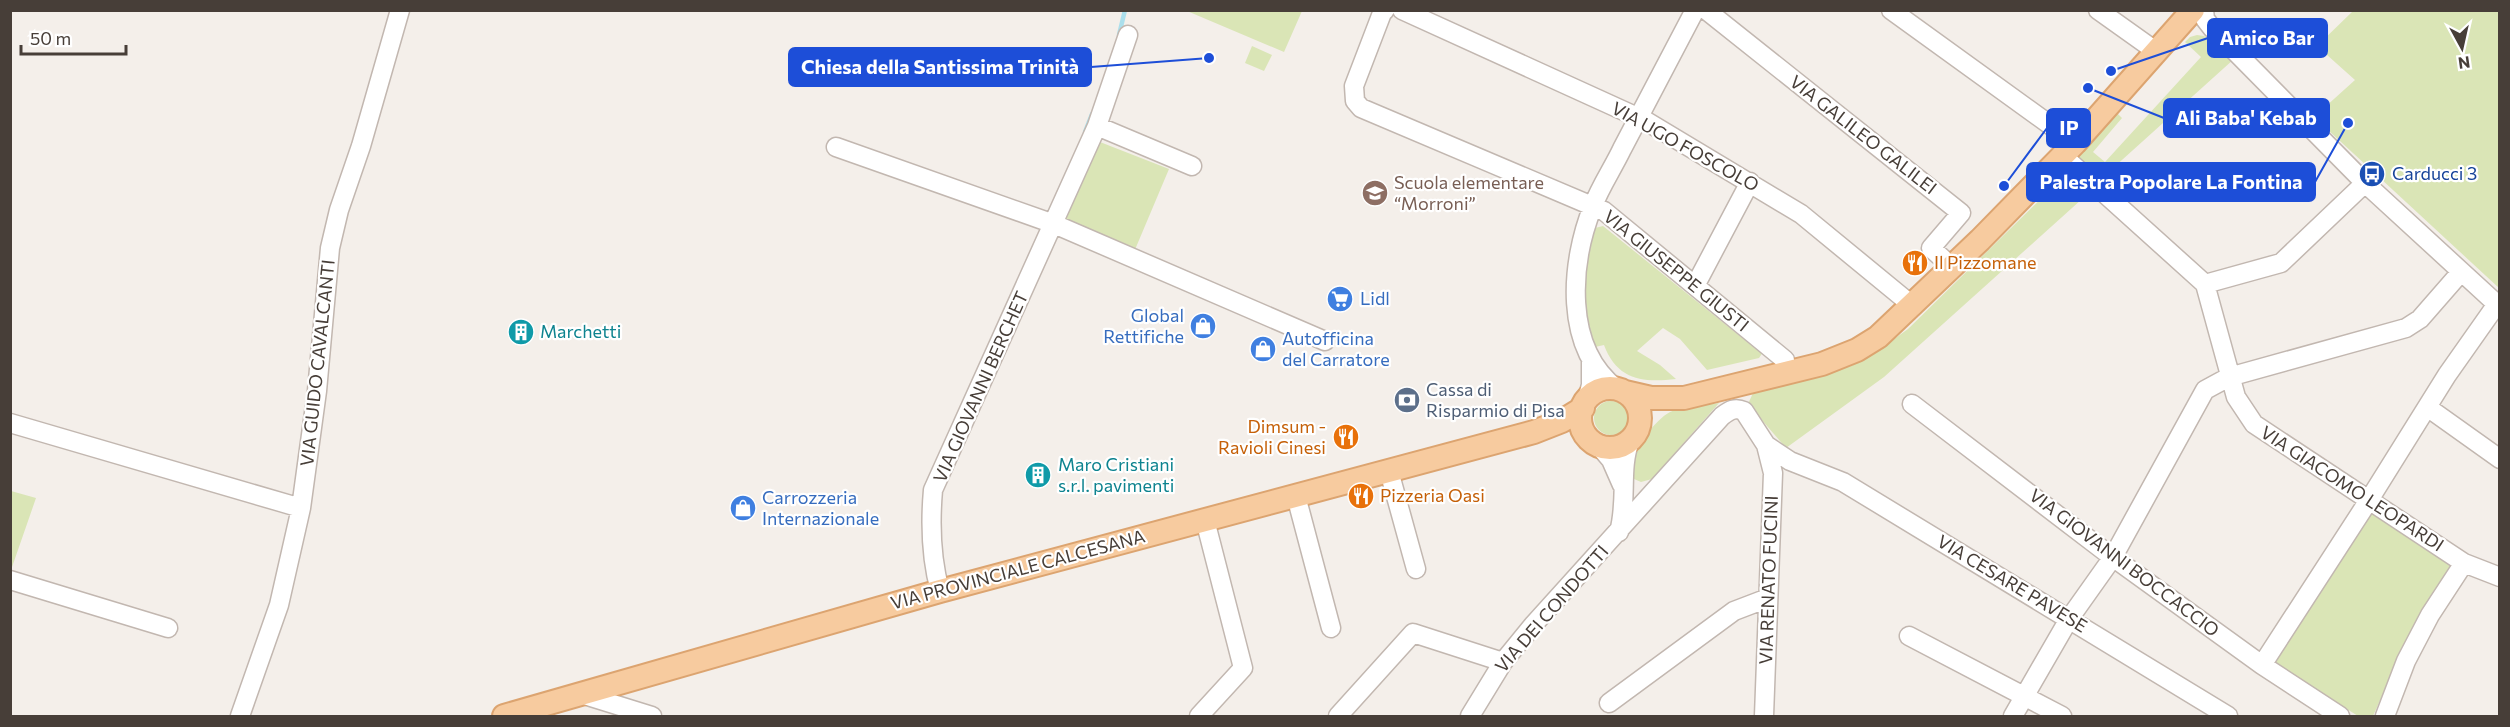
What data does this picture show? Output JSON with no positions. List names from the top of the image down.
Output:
{
  "streets": {
    "main road": ["VIA PROVINCIALE CALCESANA"],
    "street": [
      "VIA GALILEO GALILEI",
      "VIA UGO FOSCOLO",
      "VIA GIUSEPPE GIUSTI",
      "VIA GUIDO CAVALCANTI",
      "VIA GIOVANNI BERCHET",
      "VIA GIACOMO LEOPARDI",
      "VIA GIOVANNI BOCCACCIO",
      "VIA RENATO FUCINI",
      "VIA CESARE PAVESE",
      "VIA DEI CONDOTTI"
    ]
  },
  "crossings": [
    ["VIA GIOVANNI BERCHET", "VIA PROVINCIALE CALCESANA"],
    ["VIA PROVINCIALE CALCESANA", "VIA DEI CONDOTTI"],
    ["VIA RENATO FUCINI", "VIA CESARE PAVESE"],
    ["VIA RENATO FUCINI", "VIA DEI CONDOTTI"],
    ["VIA CESARE PAVESE", "VIA DEI CONDOTTI"]
  ],
  "places": {
    "other": [
      "Chiesa della Santissima Trinità",
      "Amico Bar",
      "Ali Baba' Kebab",
      "Palestra Popolare La Fontina",
      "IP"
    ],
    "bus stop": ["Carducci 3"],
    "school or university": ["Scuola elementare “Morroni”"],
    "restaurant": ["Il Pizzomane", "Dimsum - Ravioli Cinesi", "Pizzeria Oasi"],
    "supermarket": ["Lidl"],
    "shop": ["Global Rettifiche", "Autofficina del Carratore", "Carrozzeria Internazionale"],
    "building": ["Marchetti", "Maro Cristiani s.r.l. pavimenti"],
    "bank": ["Cassa di Risparmio di Pisa"]
  },
  "scale_bar": "50 m",
  "north": "bottom"
}
